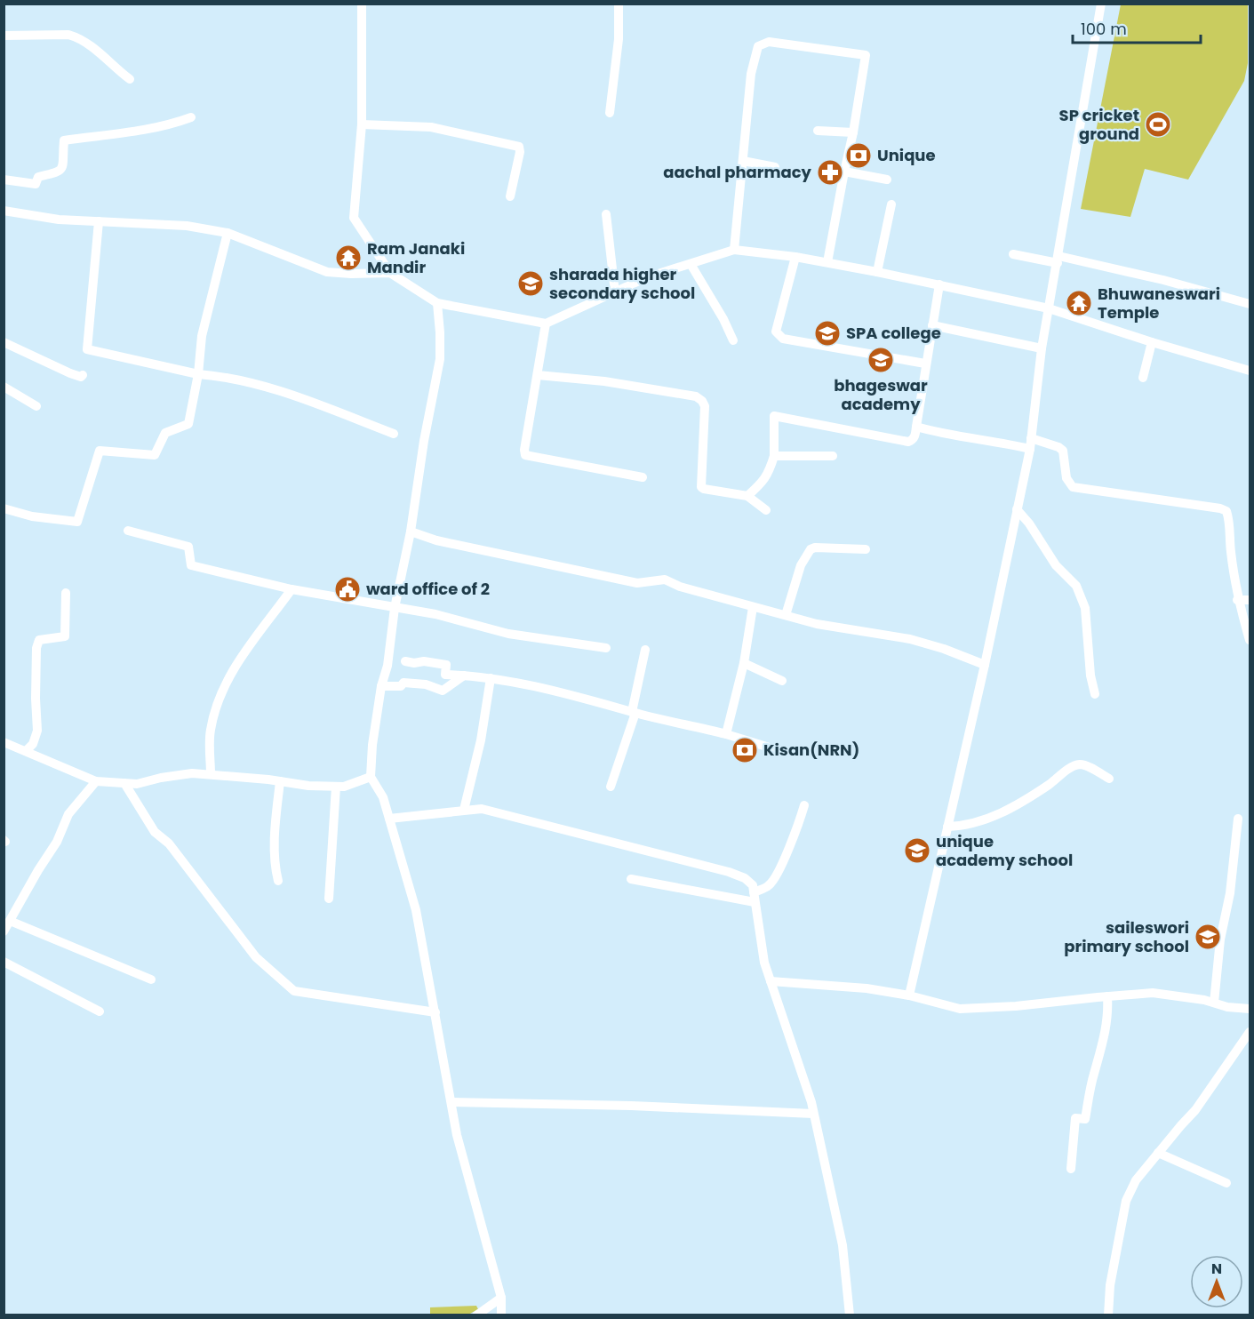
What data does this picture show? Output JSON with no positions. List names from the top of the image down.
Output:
{
  "places": {
    "sports": ["SP cricket ground"],
    "bank": ["Unique", "Kisan(NRN)"],
    "pharmacy": ["aachal pharmacy"],
    "temple": ["Ram Janaki Mandir", "Bhuwaneswari Temple"],
    "school or university": [
      "sharada higher secondary school",
      "SPA college",
      "bhageswar academy",
      "unique academy school",
      "saileswori primary school"
    ],
    "public building": ["ward office of 2"]
  },
  "scale_bar": "100 m",
  "north": "top"
}
